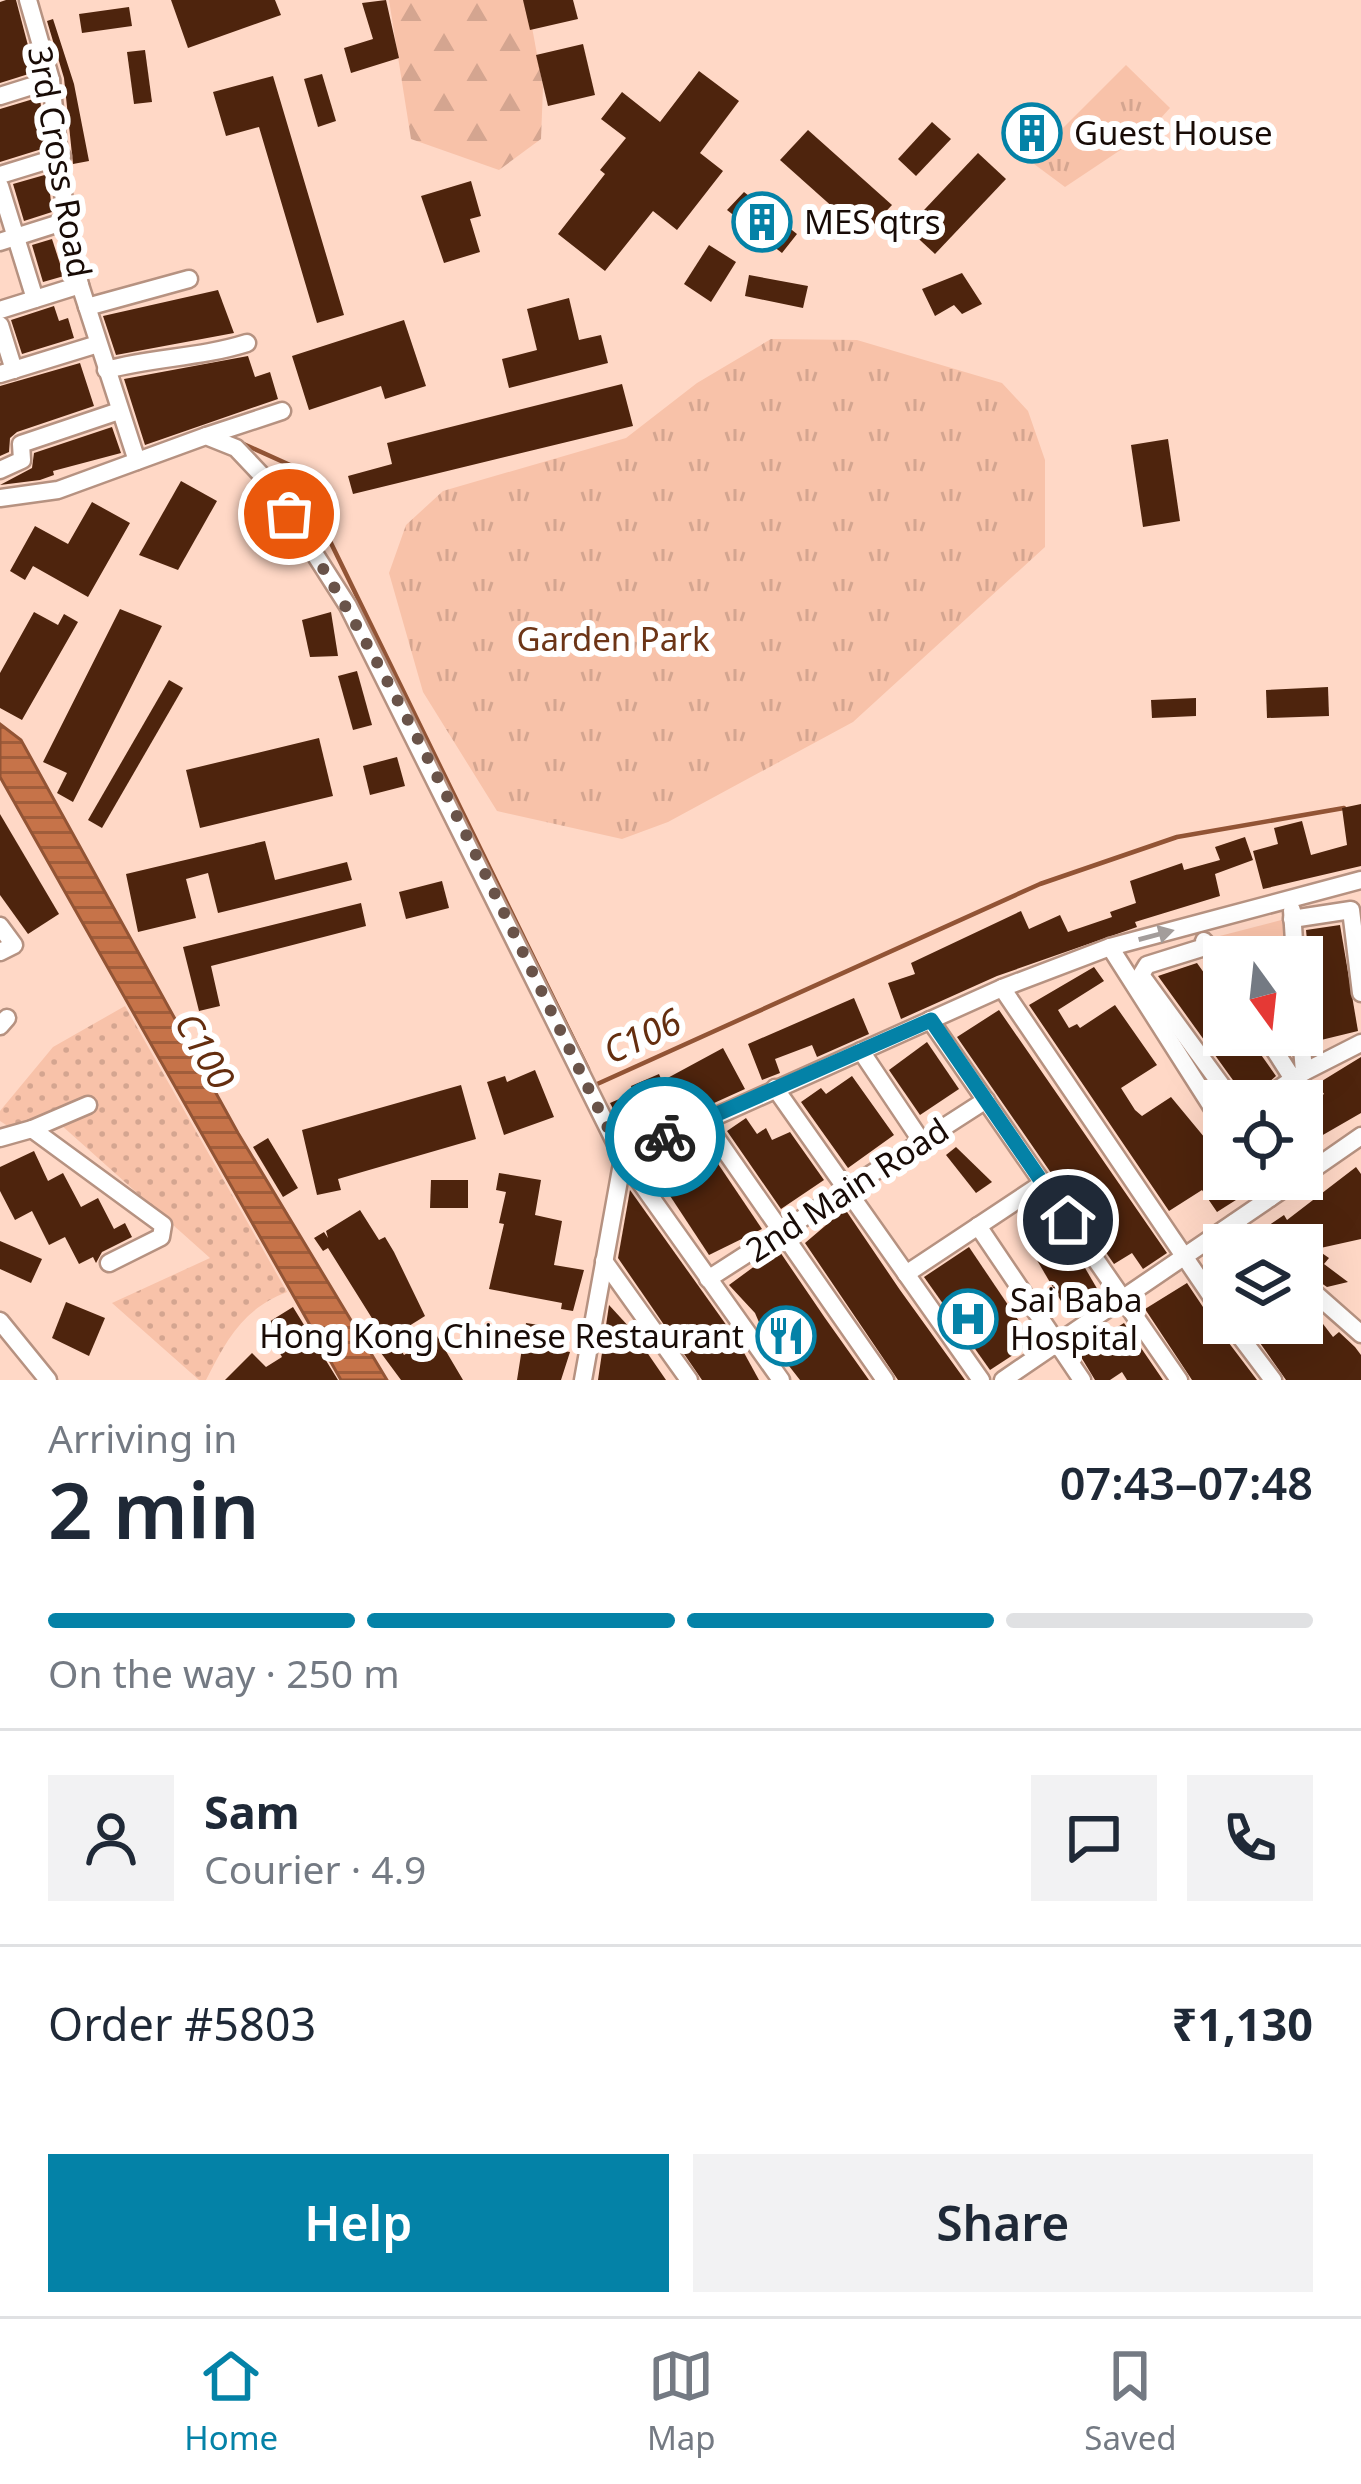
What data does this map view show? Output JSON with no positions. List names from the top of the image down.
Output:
{
  "streets": {
    "street": ["3rd Cross Road", "2nd Main Road"]
  },
  "water": ["C106", "C100"],
  "parks": ["Garden Park"],
  "places": {
    "building": ["Guest House", "MES qtrs"],
    "hospital": ["Sai Baba Hospital"],
    "restaurant": ["Hong Kong Chinese Restaurant"]
  },
  "north": "bottom",
  "page": {
    "heading": ["2 min", "Arriving in", "07:43–07:48"],
    "panel": [
      "Sam",
      "Courier · 4.9",
      "Order #5803",
      "₹1,130"
    ],
    "bar": "On the way · 250 m",
    "buttons": ["Help", "Share"],
    "tabs": ["Home", "Map", "Saved"]
  }
}
